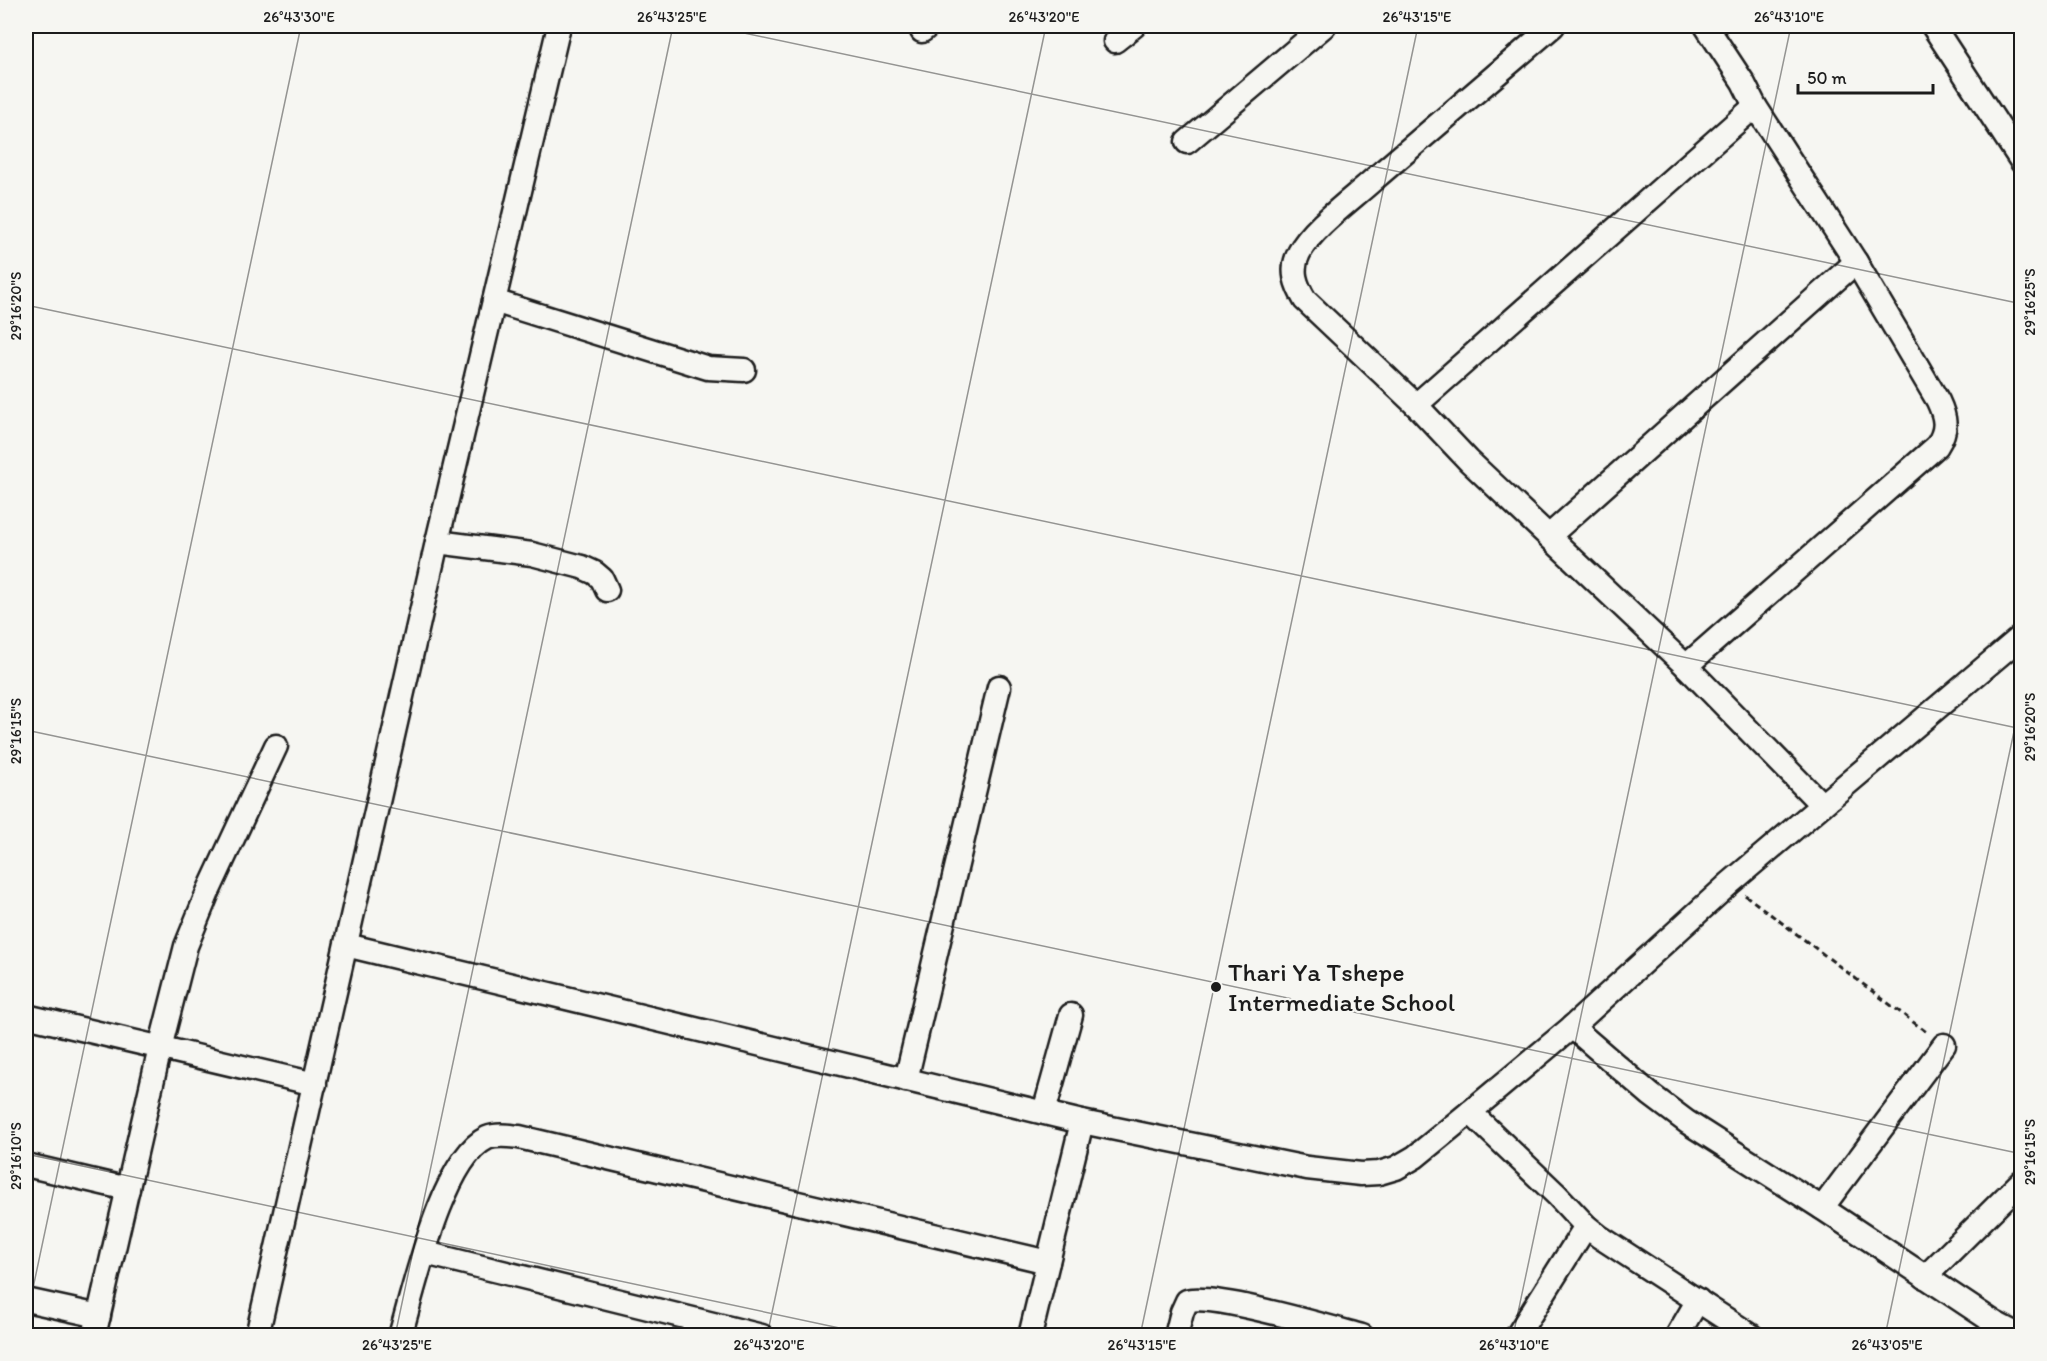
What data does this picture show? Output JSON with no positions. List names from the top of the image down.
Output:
{
  "places": ["Thari Ya Tshepe Intermediate School"],
  "scale_bar": "50 m",
  "coordinates": [
    "26°43'30\"E",
    "26°43'25\"E",
    "26°43'20\"E",
    "26°43'15\"E",
    "26°43'10\"E",
    "29°16'25\"S",
    "29°16'20\"S",
    "29°16'15\"S",
    "29°16'10\"S",
    "26°43'05\"E"
  ]
}
